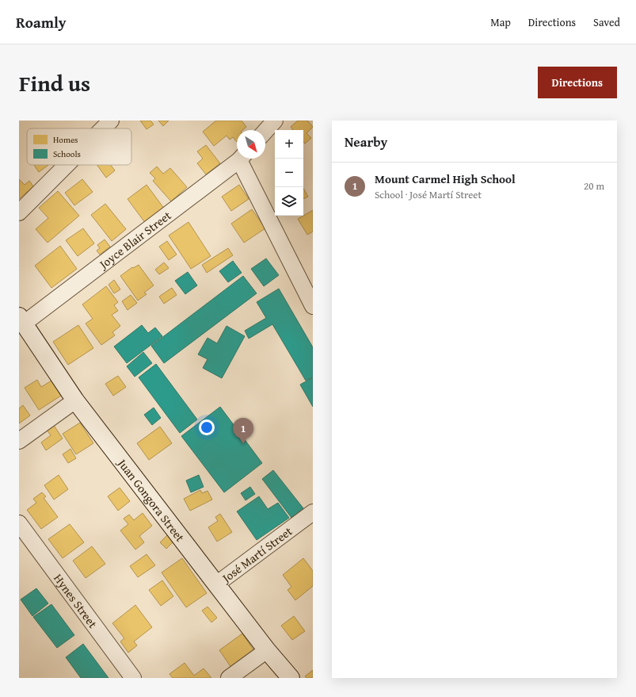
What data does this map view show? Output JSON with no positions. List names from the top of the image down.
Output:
{
  "streets": {
    "street": [
      "Joyce Blair Street",
      "Juan Gongora Street",
      "José Martí Street",
      "Hynes Street"
    ]
  },
  "crossings": [
    ["Joyce Blair Street", "Juan Gongora Street"],
    ["Juan Gongora Street", "José Martí Street"]
  ],
  "legend": ["Homes", "Schools"],
  "north": "bottom right",
  "page": {
    "header": "Roamly",
    "nav": ["Map", "Directions", "Saved"],
    "title": "Find us",
    "buttons": "Directions",
    "heading": "Nearby",
    "map_buttons": ["+", "−"],
    "list": [
      {
        "mark": "1",
        "name": "Mount Carmel High School",
        "note": "School · José Martí Street",
        "value": "20 m"
      }
    ],
    "pins": "1"
  }
}
